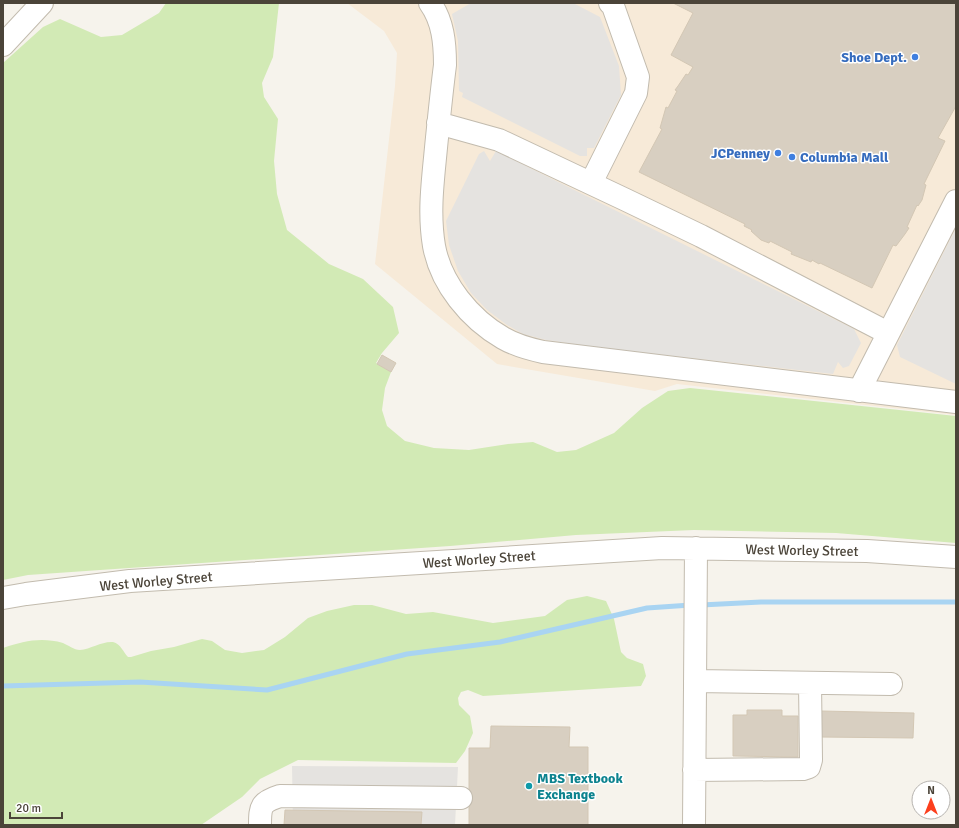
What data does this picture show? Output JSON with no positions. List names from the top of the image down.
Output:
{
  "streets": {
    "street": ["West Worley Street"]
  },
  "places": [
    "Shoe Dept.",
    "JCPenney",
    "Columbia Mall",
    "MBS Textbook Exchange"
  ],
  "scale_bar": "20 m",
  "north": "top"
}
